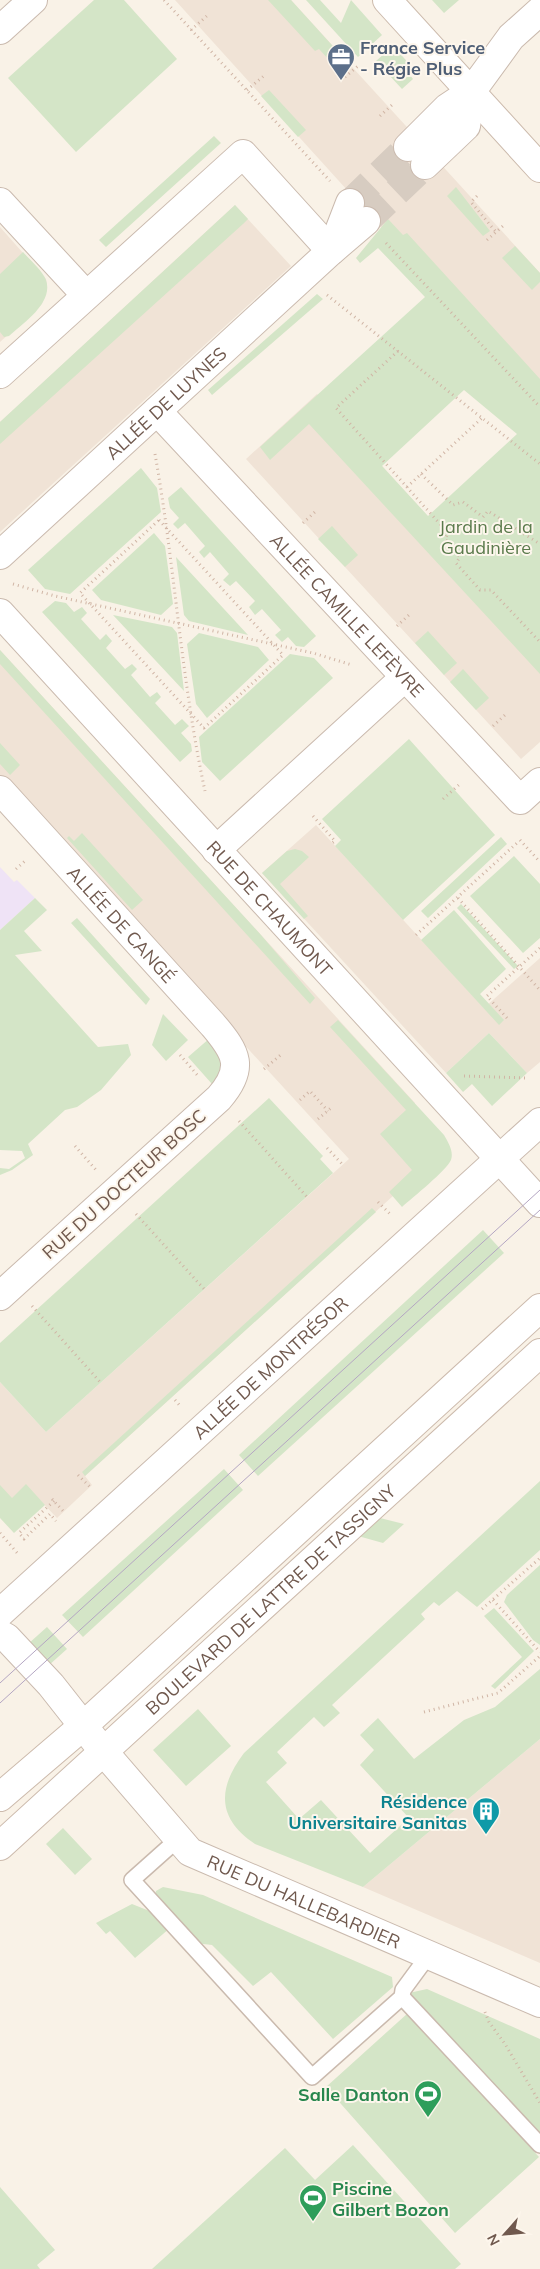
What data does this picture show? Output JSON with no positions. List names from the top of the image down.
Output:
{
  "streets": {
    "street": [
      "ALLÉE DE LUYNES",
      "ALLÉE CAMILLE LEFÈVRE",
      "RUE DE CHAUMONT",
      "ALLÉE DE CANGÉ",
      "RUE DU DOCTEUR BOSC",
      "ALLÉE DE MONTRÉSOR",
      "BOULEVARD DE LATTRE DE TASSIGNY",
      "RUE DU HALLEBARDIER"
    ]
  },
  "crossings": [
    ["ALLÉE DE LUYNES", "ALLÉE CAMILLE LEFÈVRE"],
    ["RUE DE CHAUMONT", "ALLÉE DE MONTRÉSOR"],
    ["ALLÉE DE CANGÉ", "RUE DU DOCTEUR BOSC"],
    ["BOULEVARD DE LATTRE DE TASSIGNY", "RUE DU HALLEBARDIER"]
  ],
  "parks": ["Jardin de la Gaudinière"],
  "places": {
    "office": ["France Service - Régie Plus"],
    "building": ["Résidence Universitaire Sanitas"],
    "sports": ["Salle Danton", "Piscine Gilbert Bozon"]
  },
  "north": "bottom left"
}
